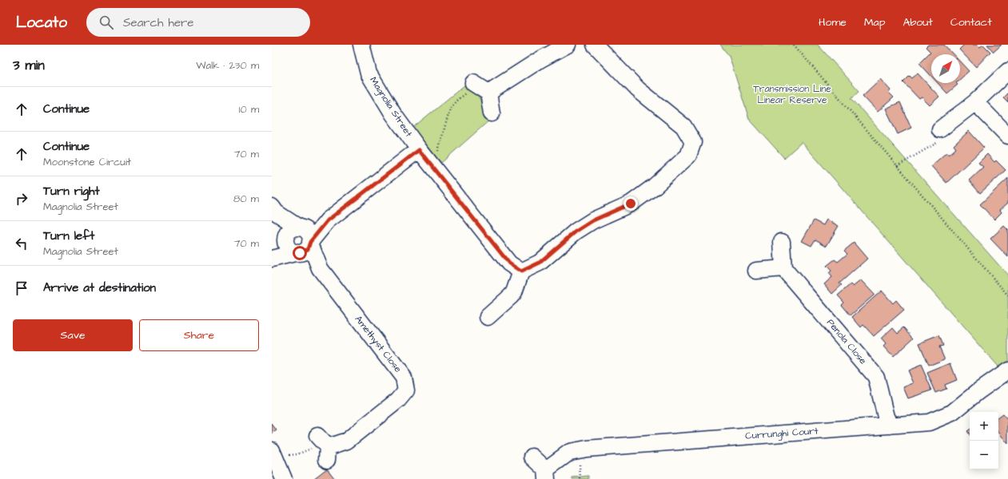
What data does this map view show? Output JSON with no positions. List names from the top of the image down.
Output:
{
  "streets": {
    "street": [
      "Magnolia Street",
      "Penola Close",
      "Amethyst Close",
      "Currunghi Court"
    ]
  },
  "crossings": [
    ["Penola Close", "Currunghi Court"]
  ],
  "parks": ["Transmission Line Linear Reserve"],
  "north": "top right",
  "page": {
    "header": "Locato",
    "search": "Search here",
    "nav": [
      "Home",
      "Map",
      "About",
      "Contact"
    ],
    "heading": ["3 min", "Walk · 230 m"],
    "list": [
      ["Continue", "10 m"],
      ["Continue", "Moonstone Circuit", "70 m"],
      ["Turn right", "Magnolia Street", "80 m"],
      ["Turn left", "Magnolia Street", "70 m"],
      "Arrive at destination"
    ],
    "buttons": ["Save", "Share"],
    "map_buttons": ["+", "−"]
  }
}
